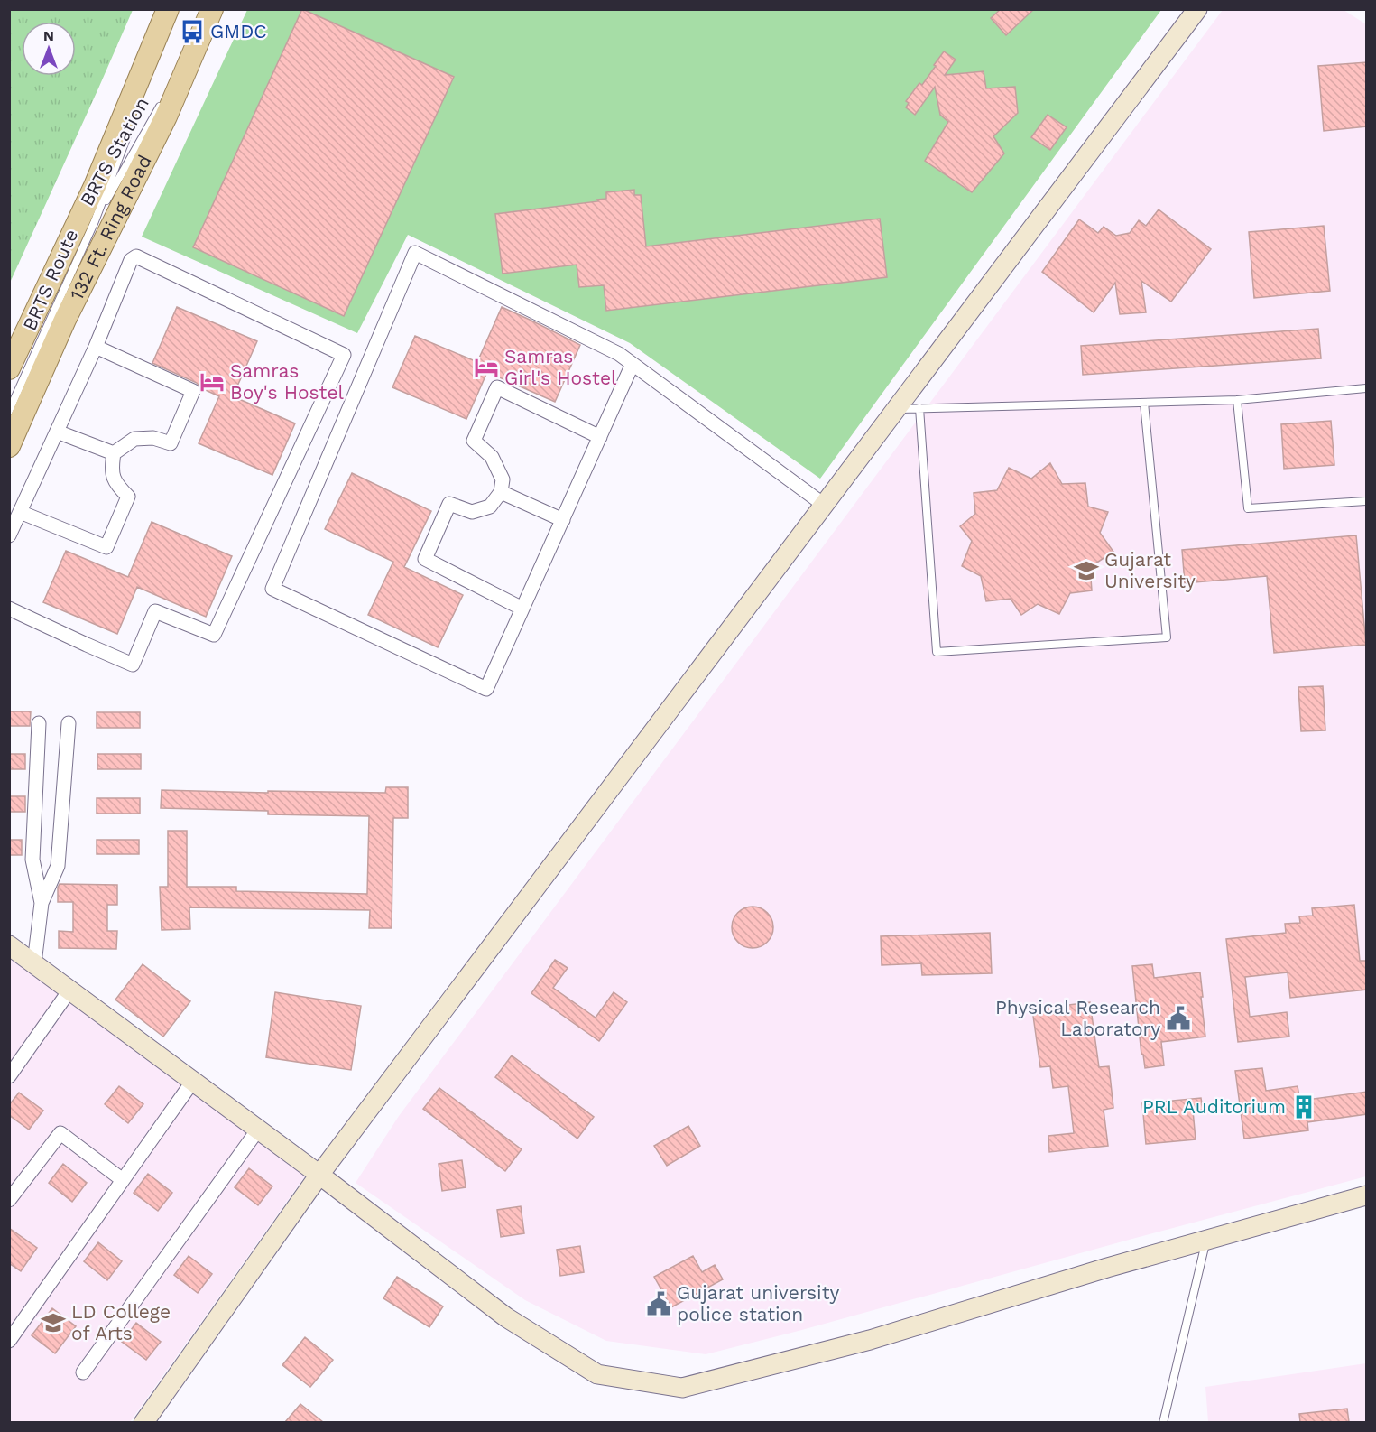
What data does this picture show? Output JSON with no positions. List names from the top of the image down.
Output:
{
  "streets": {
    "main road": ["132 Ft. Ring Road"],
    "lane": ["BRTS Station", "BRTS Route"]
  },
  "crossings": [
    ["BRTS Station", "BRTS Route"]
  ],
  "places": {
    "bus stop": ["GMDC"],
    "hotel": ["Samras Girl's Hostel", "Samras Boy's Hostel"],
    "school or university": ["Gujarat University", "LD College of Arts"],
    "public building": ["Physical Research Laboratory", "Gujarat university police station"],
    "building": ["PRL Auditorium"]
  },
  "north": "top"
}
